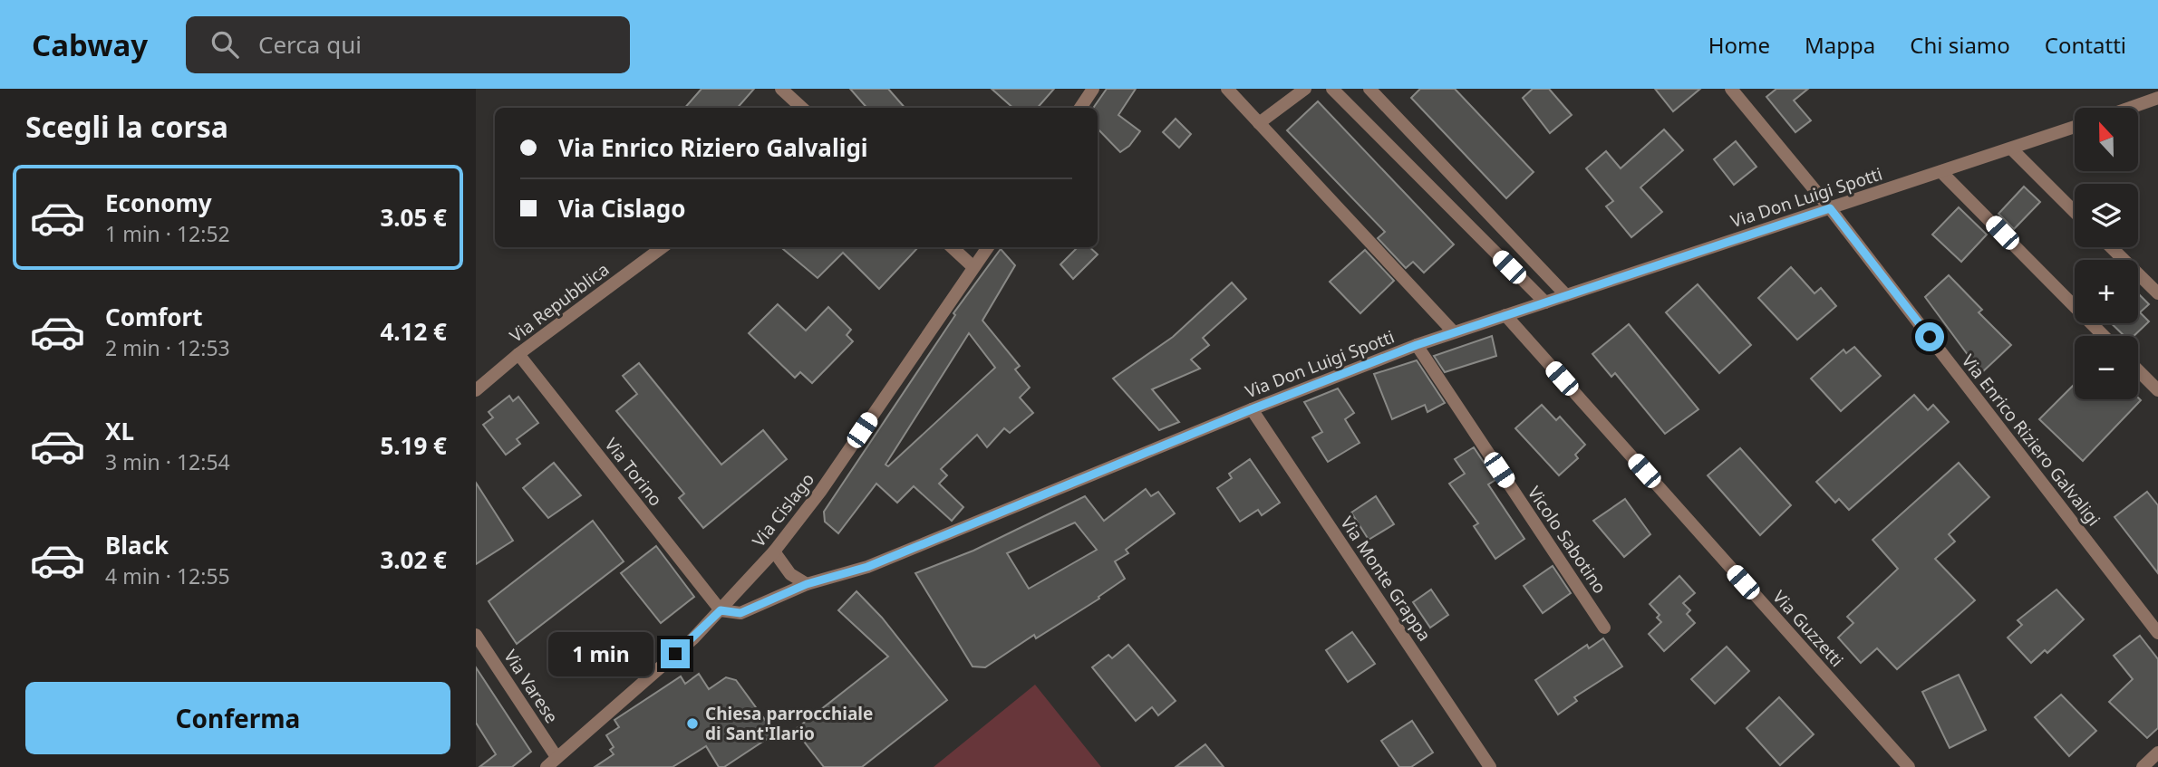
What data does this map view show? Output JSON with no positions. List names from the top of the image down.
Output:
{
  "streets": {
    "street": [
      "Via Don Luigi Spotti",
      "Via Repubblica",
      "Via Enrico Riziero Galvaligi",
      "Via Torino",
      "Via Cislago",
      "Vicolo Sabotino",
      "Via Monte Grappa",
      "Via Guzzetti",
      "Via Varese"
    ]
  },
  "crossings": [
    ["Via Don Luigi Spotti", "Via Enrico Riziero Galvaligi"],
    ["Via Don Luigi Spotti", "Via Torino"],
    ["Via Don Luigi Spotti", "Via Cislago"],
    ["Via Don Luigi Spotti", "Vicolo Sabotino"],
    ["Via Don Luigi Spotti", "Via Monte Grappa"],
    ["Via Don Luigi Spotti", "Via Guzzetti"],
    ["Via Repubblica", "Via Torino"],
    ["Via Torino", "Via Cislago"],
    ["Via Cislago", "Via Varese"]
  ],
  "places": ["Chiesa parrocchiale di Sant'Ilario"],
  "north": "top",
  "page": {
    "header": "Cabway",
    "search": "Cerca qui",
    "nav": [
      "Home",
      "Mappa",
      "Chi siamo",
      "Contatti"
    ],
    "heading": "Scegli la corsa",
    "map_buttons": ["+", "−"],
    "banner": ["Via Enrico Riziero Galvaligi", "Via Cislago"],
    "list": [
      {
        "name": "Economy",
        "note": "1 min · 12:52",
        "value": "3.05 €"
      },
      {
        "name": "Comfort",
        "note": "2 min · 12:53",
        "value": "4.12 €"
      },
      {
        "name": "XL",
        "note": "3 min · 12:54",
        "value": "5.19 €"
      },
      {
        "name": "Black",
        "note": "4 min · 12:55",
        "value": "3.02 €"
      }
    ],
    "bubble": "1 min",
    "buttons": "Conferma"
  }
}
